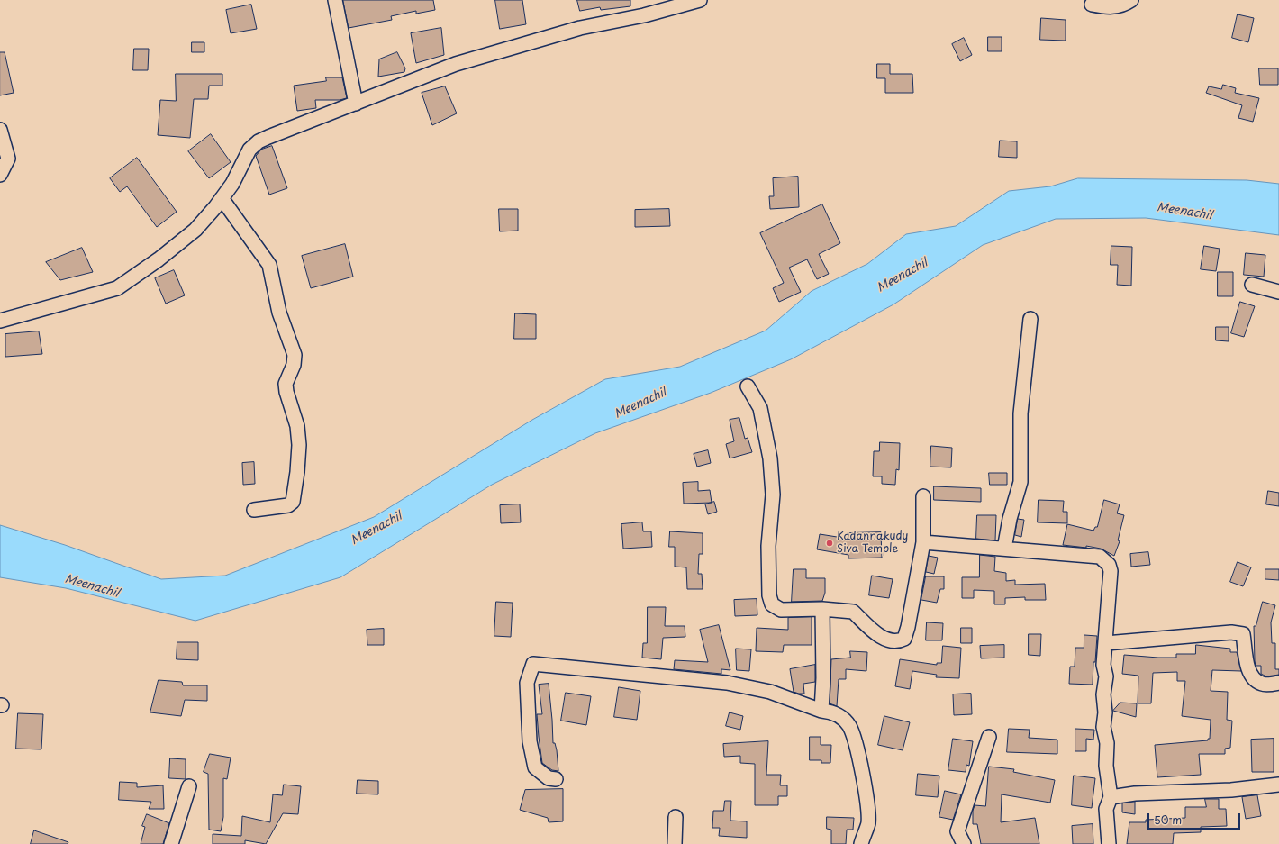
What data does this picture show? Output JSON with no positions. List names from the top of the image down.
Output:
{
  "water": ["Meenachil"],
  "places": ["Kadannakudy Siva Temple"],
  "scale_bar": "50 m"
}
